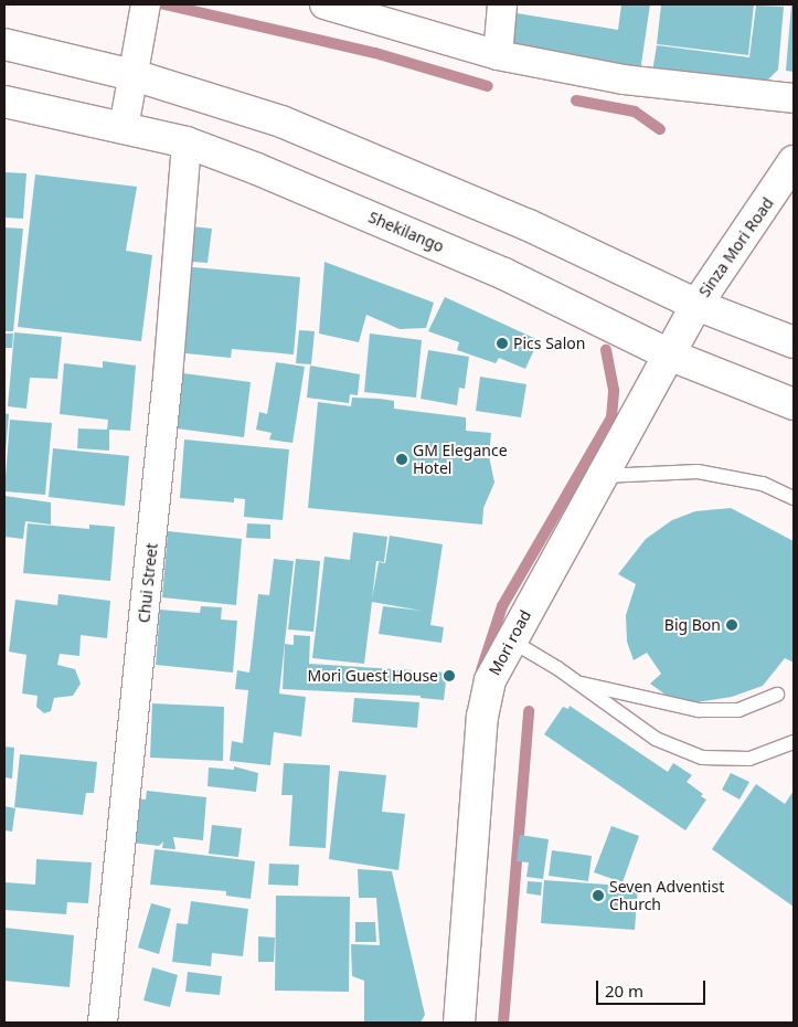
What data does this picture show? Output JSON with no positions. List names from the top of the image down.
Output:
{
  "streets": {
    "main road": ["Shekilango", "Sinza Mori Road", "Mori road"],
    "street": ["Chui Street"]
  },
  "crossings": [
    ["Shekilango", "Chui Street"],
    ["Shekilango", "Mori road"],
    ["Sinza Mori Road", "Mori road"]
  ],
  "places": [
    "Pics Salon",
    "GM Elegance Hotel",
    "Big Bon",
    "Mori Guest House",
    "Seven Adventist Church"
  ],
  "scale_bar": "20 m"
}
